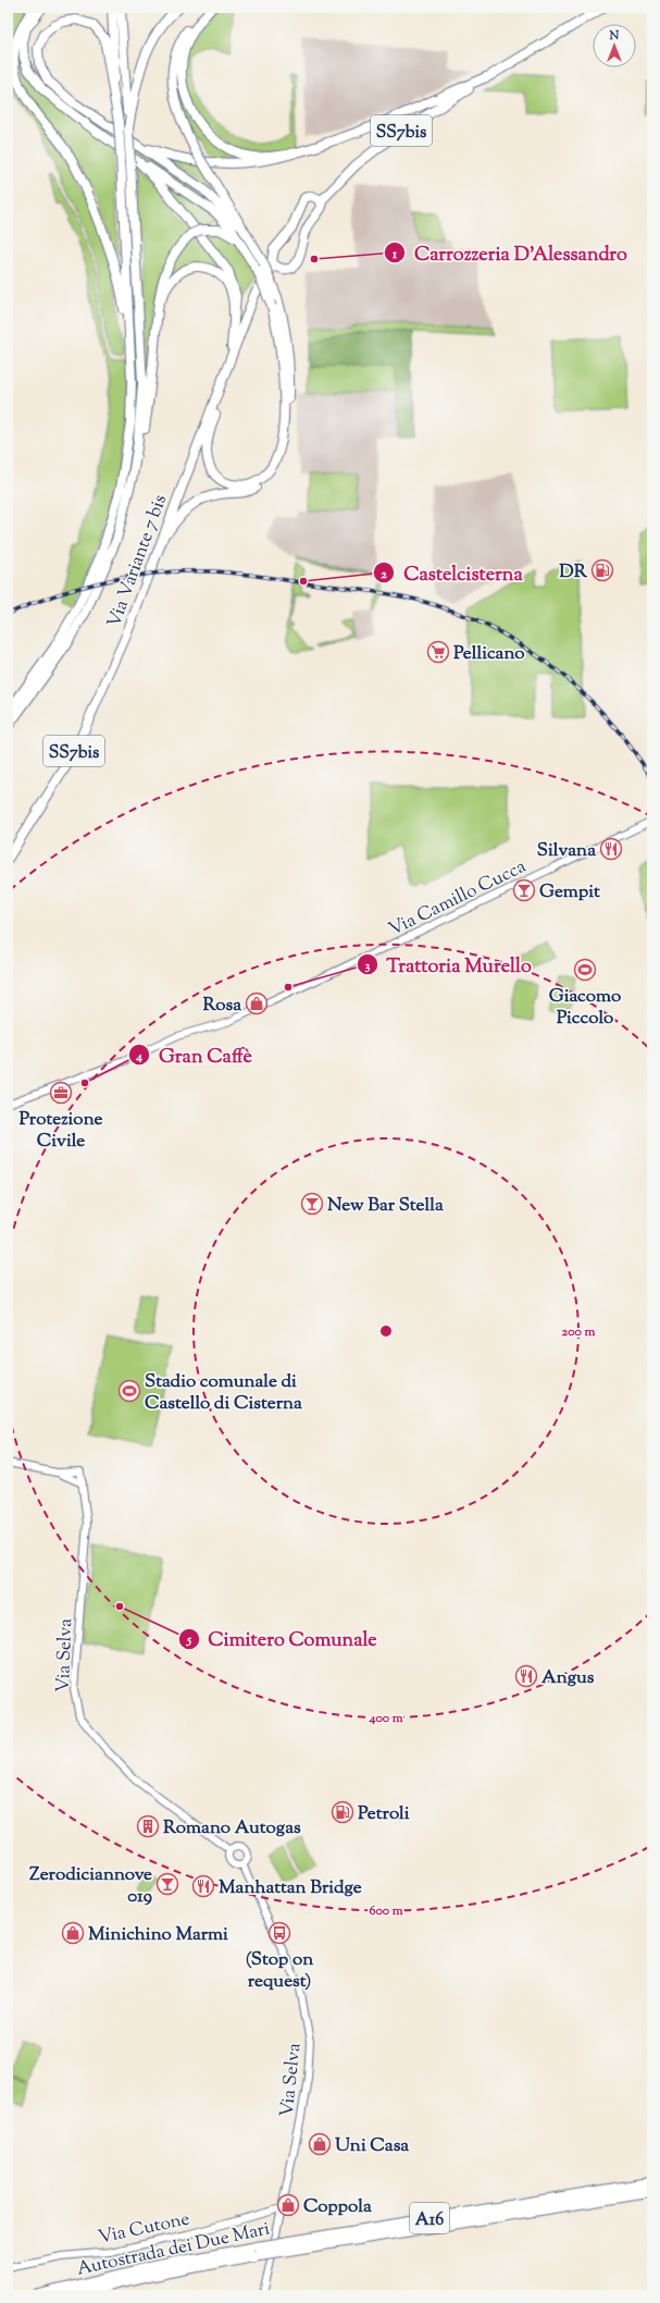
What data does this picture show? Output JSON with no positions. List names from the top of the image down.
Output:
{
  "streets": {
    "highway": ["A16", "Autostrada dei Due Mari"],
    "main road": ["SS7bis", "Via Variante 7 bis"],
    "street": ["Via Camillo Cucca", "Via Selva", "Via Cutone"]
  },
  "crossings": [
    ["SS7bis", "Via Variante 7 bis"],
    ["Via Selva", "Via Cutone"]
  ],
  "places": {
    "other": [
      "Carrozzeria D'Alessandro",
      "Castelcisterna",
      "Trattoria Murello",
      "Gran Caffè",
      "Cimitero Comunale"
    ],
    "fuel station": ["DR", "Petroli"],
    "supermarket": ["Pellicano"],
    "restaurant": ["Silvana", "Angus", "Manhattan Bridge"],
    "bar": ["Gempit", "New Bar Stella", "Zerodiciannove 019"],
    "sports": ["Giacomo Piccolo", "Stadio comunale di Castello di Cisterna"],
    "shop": [
      "Rosa",
      "Minichino Marmi",
      "Uni Casa",
      "Coppola"
    ],
    "office": ["Protezione Civile"],
    "building": ["Romano Autogas"],
    "bus stop": ["(Stop on request)"]
  },
  "north": "top",
  "rings": ["200 m", "400 m", "600 m"]
}
